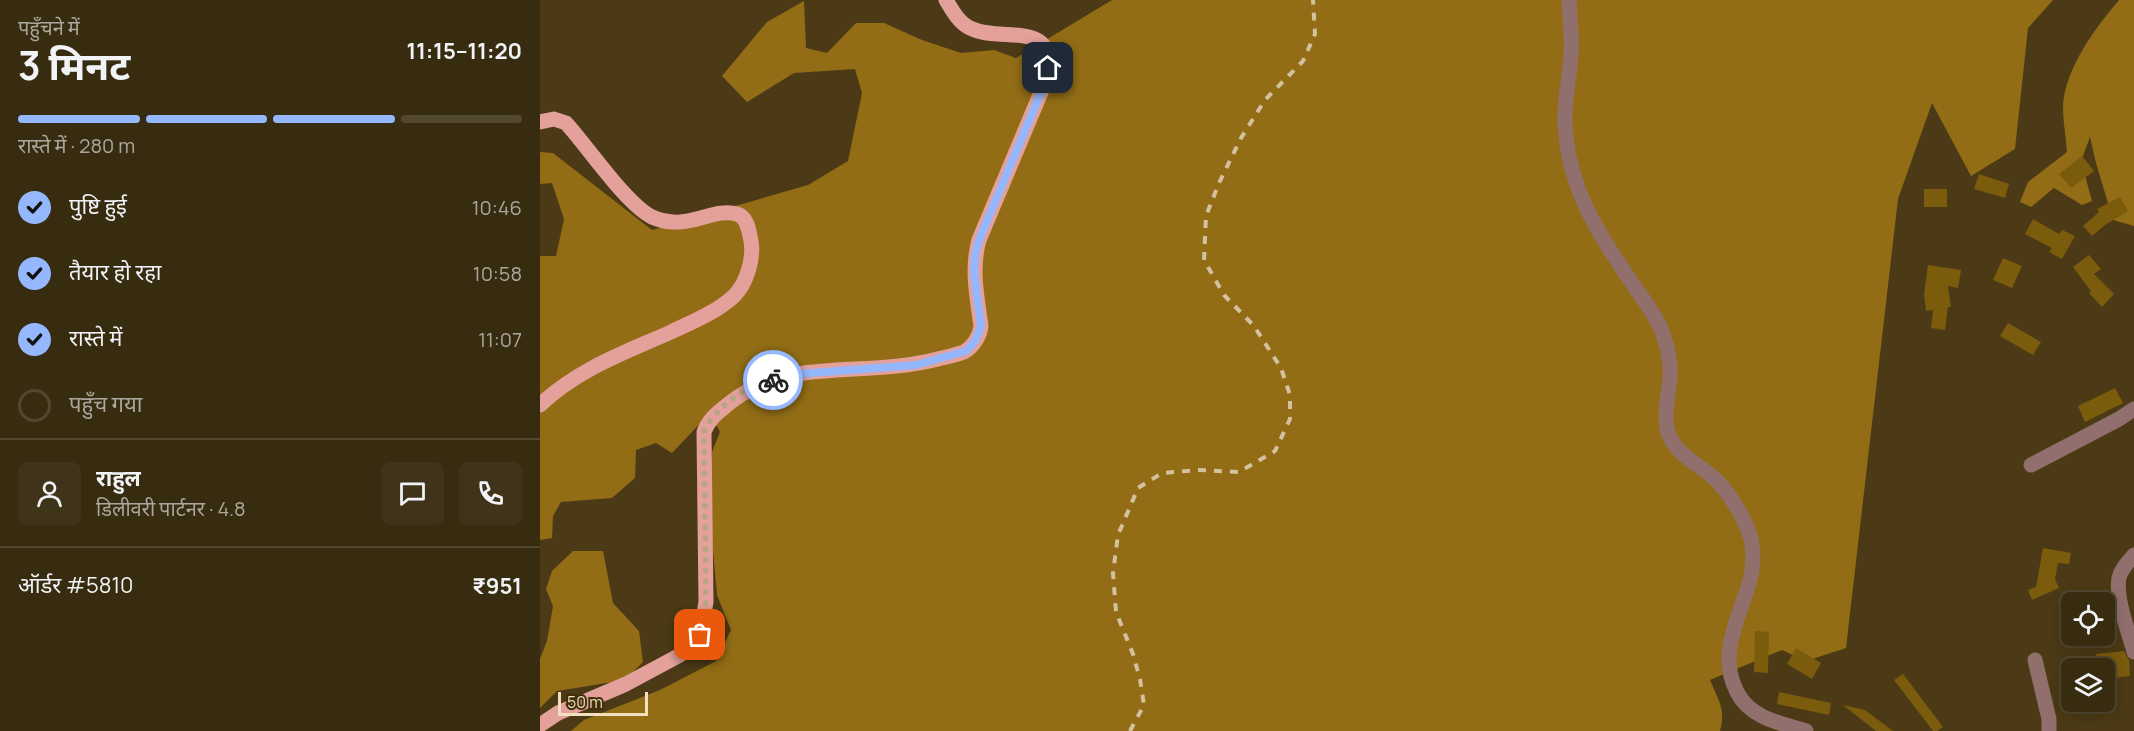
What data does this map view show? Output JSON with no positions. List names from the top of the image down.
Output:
{
  "scale_bar": "50 m",
  "page": {
    "heading": ["3 मिनट", "पहुँचने में", "11:15–11:20"],
    "panel": [
      "राहुल",
      "डिलीवरी पार्टनर · 4.8",
      "ऑर्डर #5810",
      "₹951"
    ],
    "bar": "रास्ते में · 280 m",
    "list": [
      ["पुष्टि हुई", "10:46"],
      ["तैयार हो रहा", "10:58"],
      ["रास्ते में", "11:07"],
      "पहुँच गया"
    ],
    "scale": "50 m"
  }
}
